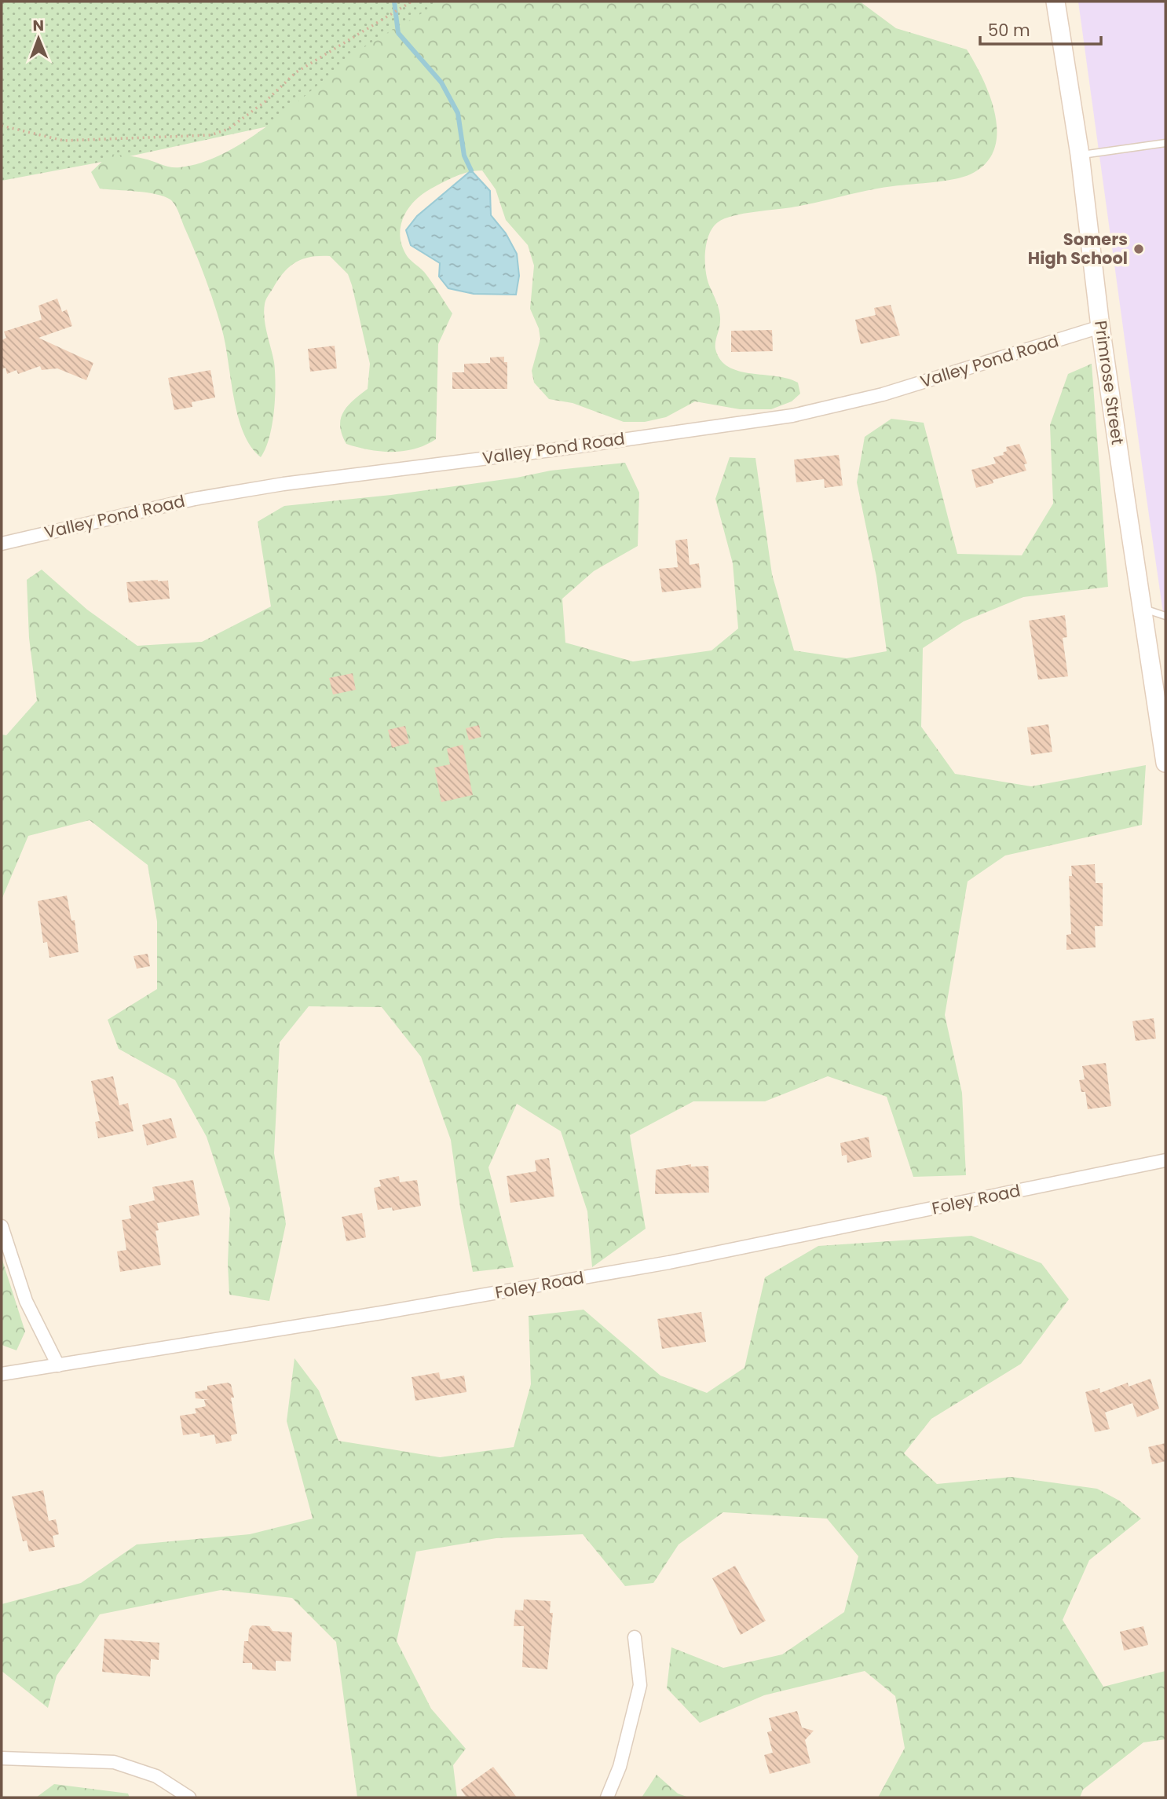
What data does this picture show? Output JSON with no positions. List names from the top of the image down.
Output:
{
  "streets": {
    "main road": ["Primrose Street"],
    "street": ["Valley Pond Road", "Foley Road"]
  },
  "crossings": [
    ["Valley Pond Road", "Primrose Street"]
  ],
  "places": ["Somers High School"],
  "scale_bar": "50 m",
  "north": "top"
}
